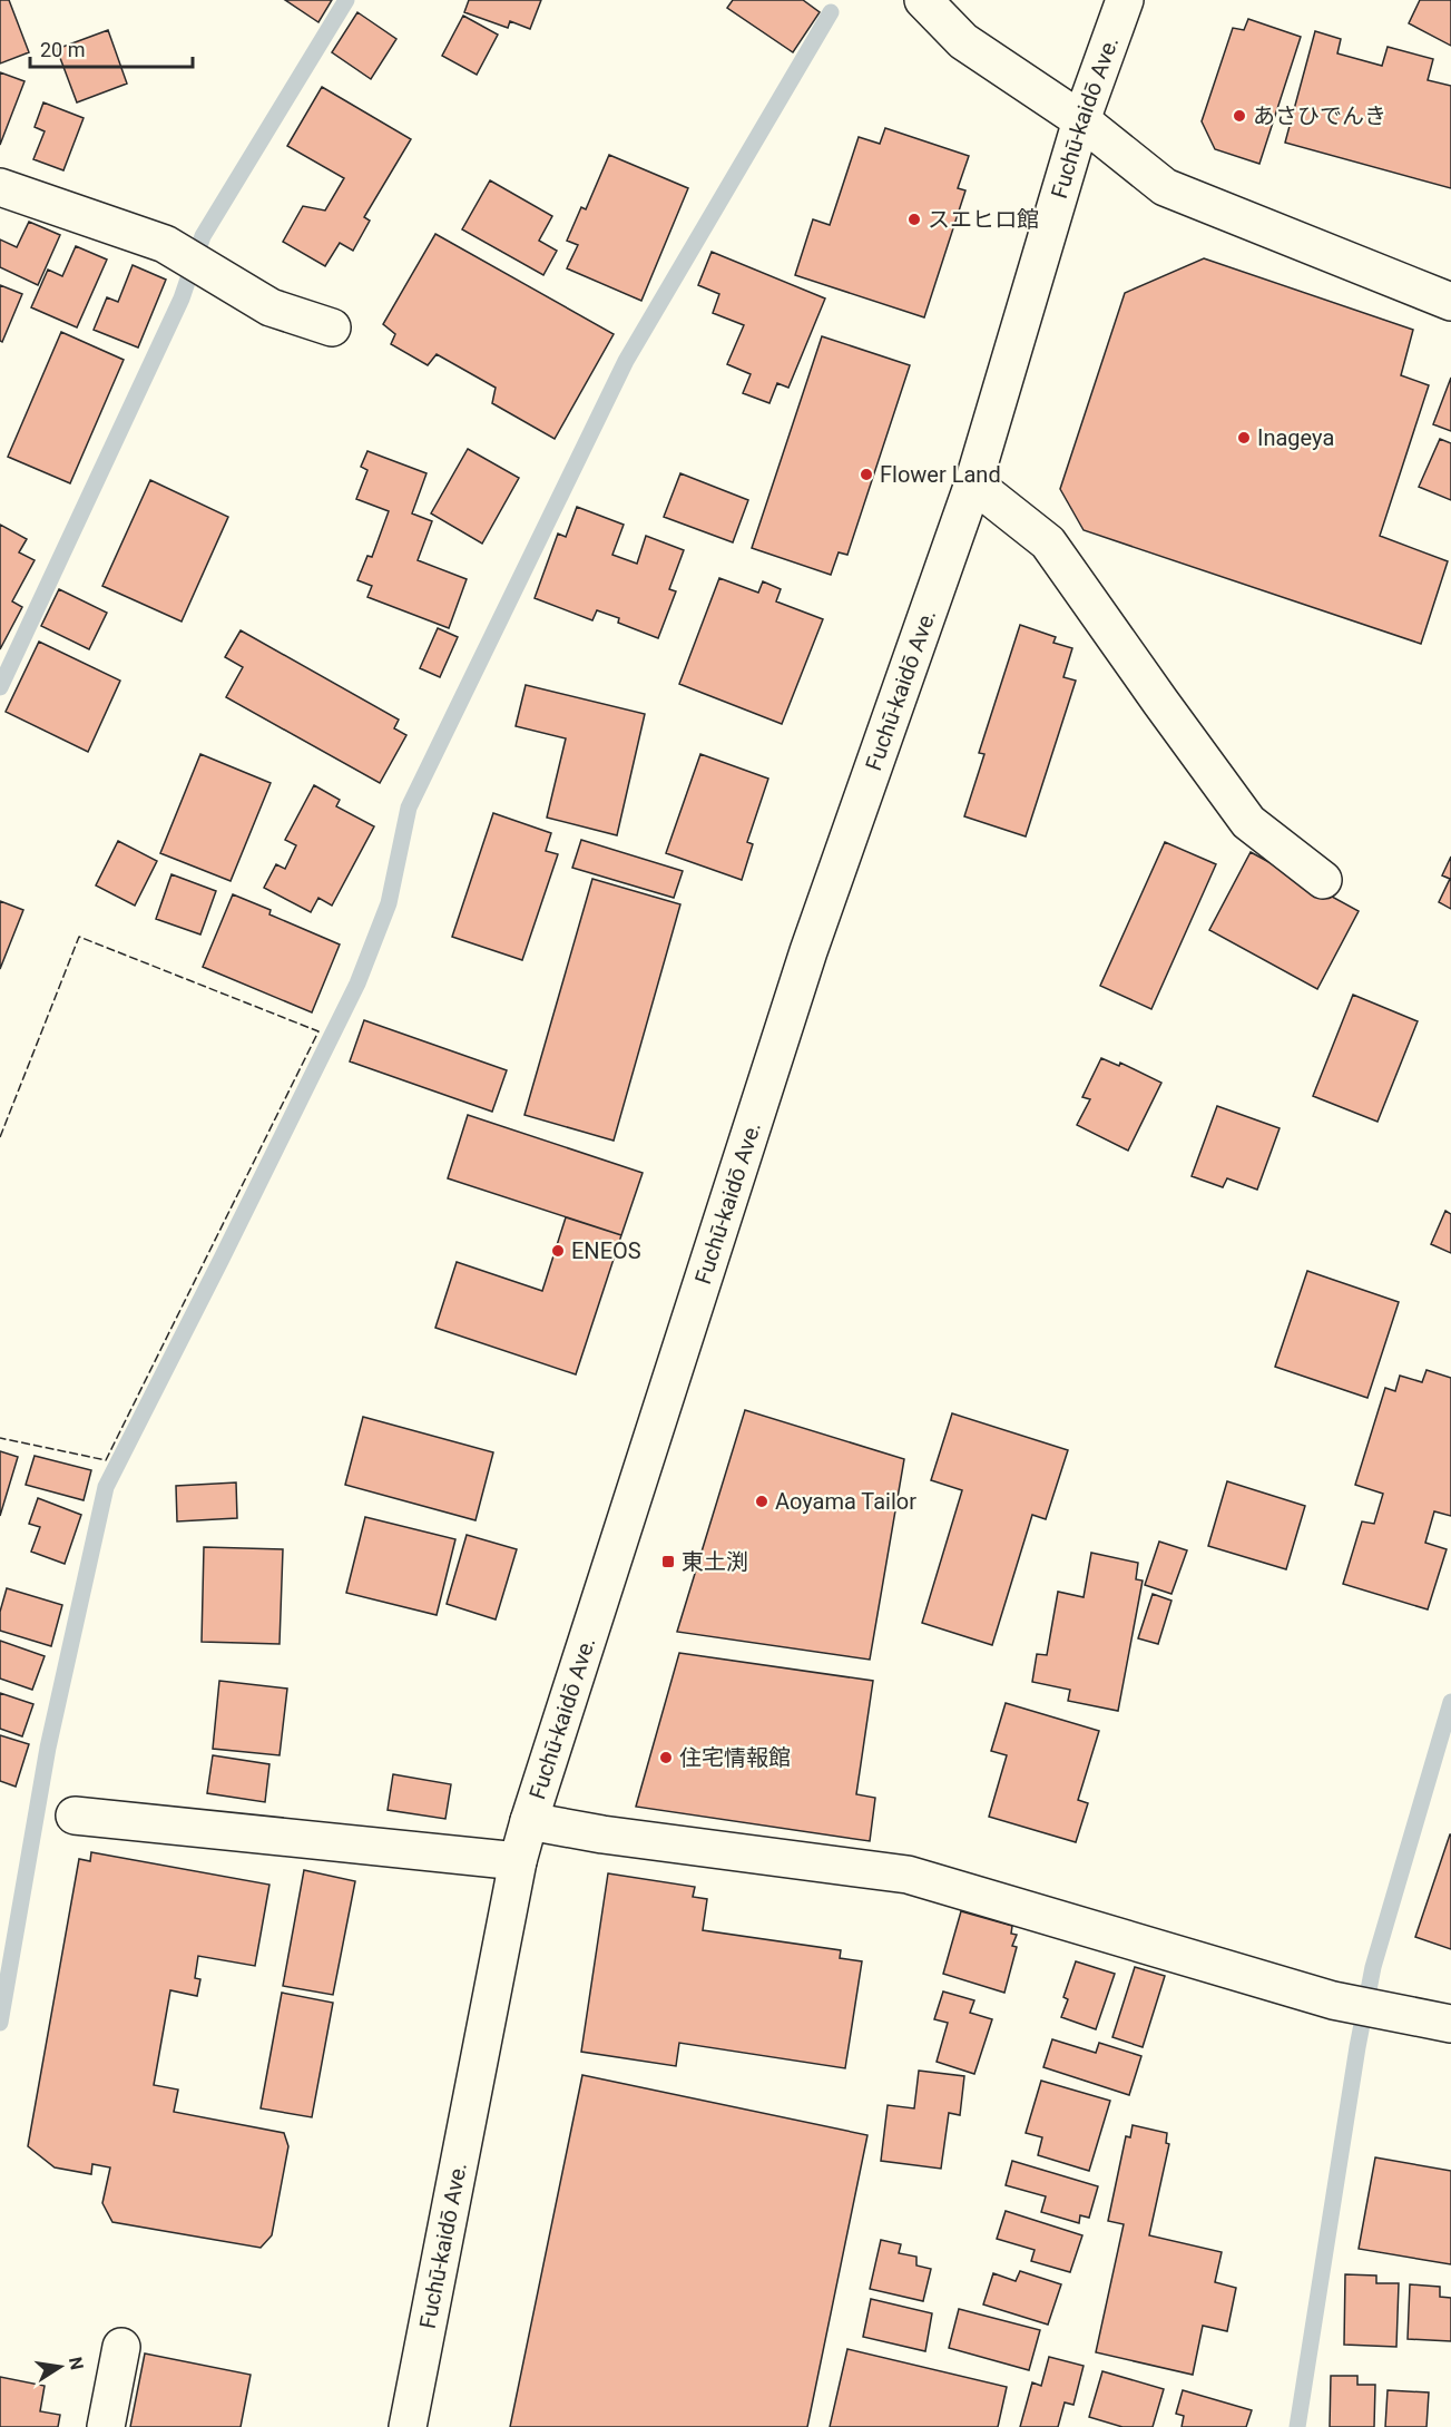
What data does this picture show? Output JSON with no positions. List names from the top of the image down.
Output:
{
  "streets": {
    "street": ["Fuchū-kaidō Ave."]
  },
  "places": {
    "other": [
      "あさひでんき",
      "スエヒロ館",
      "Inageya",
      "Flower Land",
      "ENEOS",
      "Aoyama Tailor",
      "住宅情報館"
    ],
    "transit": ["東土渕"]
  },
  "scale_bar": "20 m",
  "north": "right"
}
